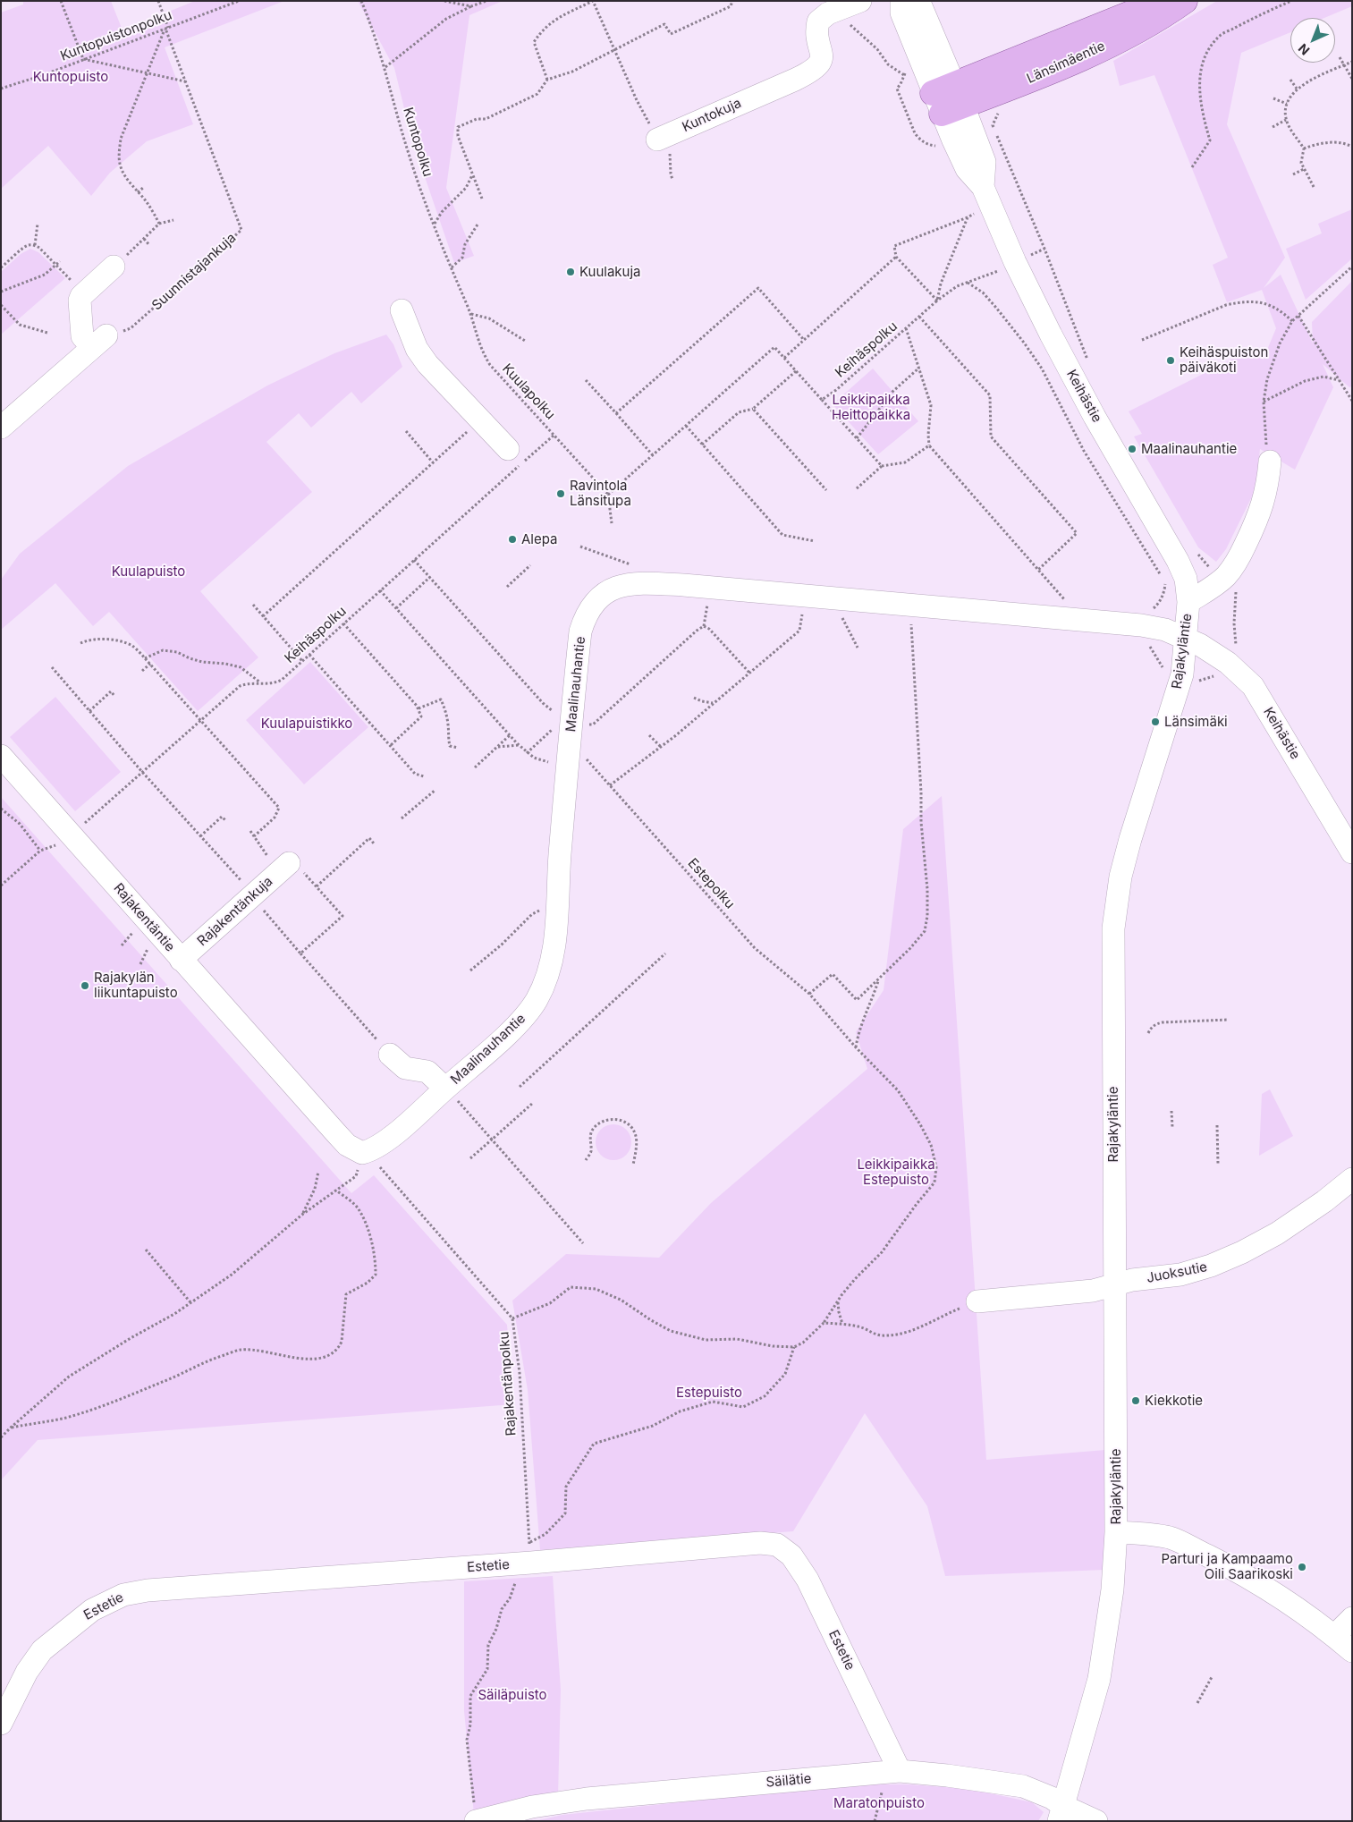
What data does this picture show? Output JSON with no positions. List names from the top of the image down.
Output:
{
  "streets": {
    "main road": ["Länsimäentie"],
    "street": [
      "Kuntokuja",
      "Keihästie",
      "Rajakyläntie",
      "Maalinauhantie",
      "Rajakentänkuja",
      "Rajakentäntie",
      "Juoksutie",
      "Estetie",
      "Säilätie"
    ],
    "path": [
      "Kuntopuistonpolku",
      "Kuntopolku",
      "Suunnistajankuja",
      "Keihäspolku",
      "Kuulapolku",
      "Estepolku",
      "Rajakentänpolku"
    ]
  },
  "crossings": [
    ["Kuntopuistonpolku", "Suunnistajankuja"],
    ["Länsimäentie", "Keihästie"],
    ["Kuntopolku", "Kuulapolku"],
    ["Keihäspolku", "Kuulapolku"],
    ["Keihästie", "Rajakyläntie"],
    ["Keihästie", "Maalinauhantie"],
    ["Rajakyläntie", "Maalinauhantie"],
    ["Rajakyläntie", "Juoksutie"],
    ["Rajakyläntie", "Säilätie"],
    ["Maalinauhantie", "Rajakentäntie"],
    ["Maalinauhantie", "Rajakentänpolku"],
    ["Rajakentänkuja", "Rajakentäntie"],
    ["Rajakentäntie", "Rajakentänpolku"],
    ["Rajakentänpolku", "Estetie"],
    ["Rajakentänpolku", "Säilätie"],
    ["Estetie", "Säilätie"]
  ],
  "parks": [
    "Kuntopuisto",
    "Leikkipaikka Heittopaikka",
    "Kuulapuisto",
    "Kuulapuistikko",
    "Leikkipaikka Estepuisto",
    "Estepuisto",
    "Säiläpuisto",
    "Maratonpuisto"
  ],
  "places": [
    "Kuulakuja",
    "Keihäspuiston päiväkoti",
    "Maalinauhantie",
    "Ravintola Länsitupa",
    "Alepa",
    "Länsimäki",
    "Rajakylän liikuntapuisto",
    "Kiekkotie",
    "Parturi ja Kampaamo Oili Saarikoski"
  ],
  "north": "bottom left"
}
